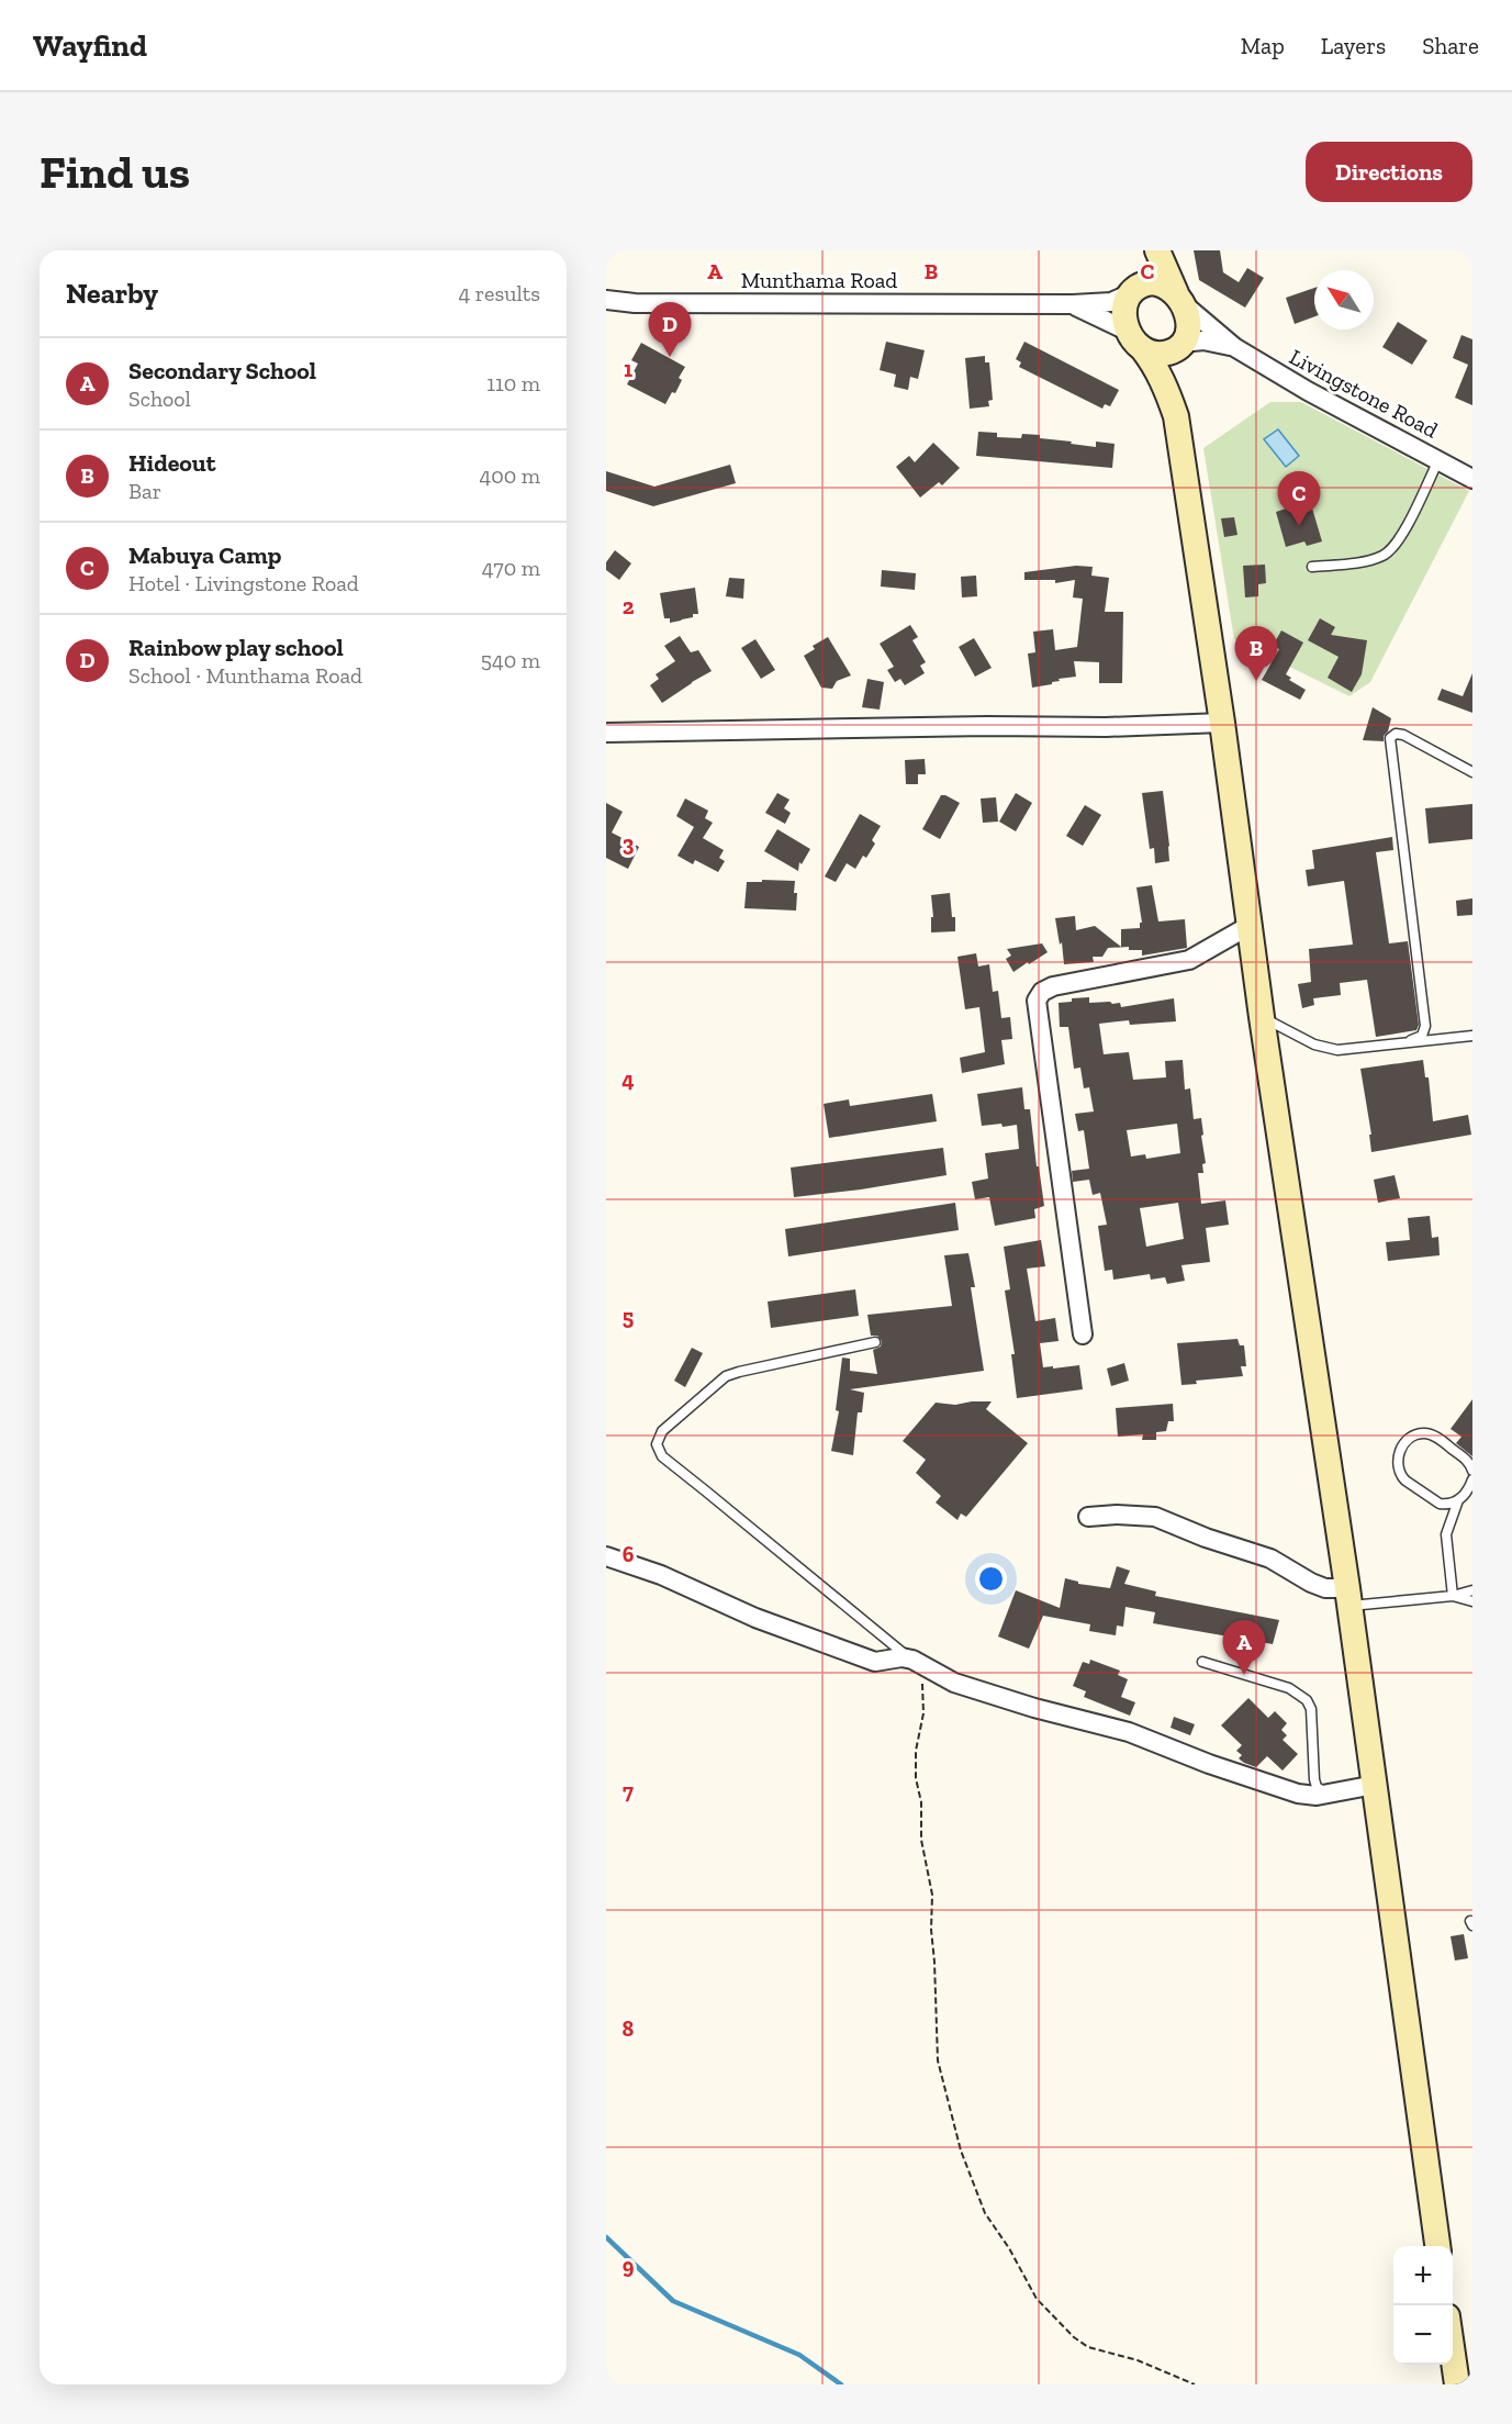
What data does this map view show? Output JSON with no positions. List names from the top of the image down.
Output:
{
  "streets": {
    "street": ["Munthama Road", "Livingstone Road"]
  },
  "crossings": [
    ["Munthama Road", "Livingstone Road"]
  ],
  "north": "top left",
  "page": {
    "header": "Wayfind",
    "nav": ["Map", "Layers", "Share"],
    "buttons": "Directions",
    "title": "Find us",
    "heading": ["Nearby", "4 results"],
    "pins": [
      "D",
      "C",
      "B",
      "A"
    ],
    "list": [
      {
        "mark": "A",
        "name": "Secondary School",
        "note": "School",
        "value": "110 m"
      },
      {
        "mark": "B",
        "name": "Hideout",
        "note": "Bar",
        "value": "400 m"
      },
      {
        "mark": "C",
        "name": "Mabuya Camp",
        "note": "Hotel · Livingstone Road",
        "value": "470 m"
      },
      {
        "mark": "D",
        "name": "Rainbow play school",
        "note": "School · Munthama Road",
        "value": "540 m"
      }
    ],
    "map_buttons": ["+", "−"]
  },
  "grid": {
    "columns": ["A", "B", "C"],
    "rows": [
      "1",
      "2",
      "3",
      "4",
      "5",
      "6",
      "7",
      "8",
      "9"
    ]
  }
}
